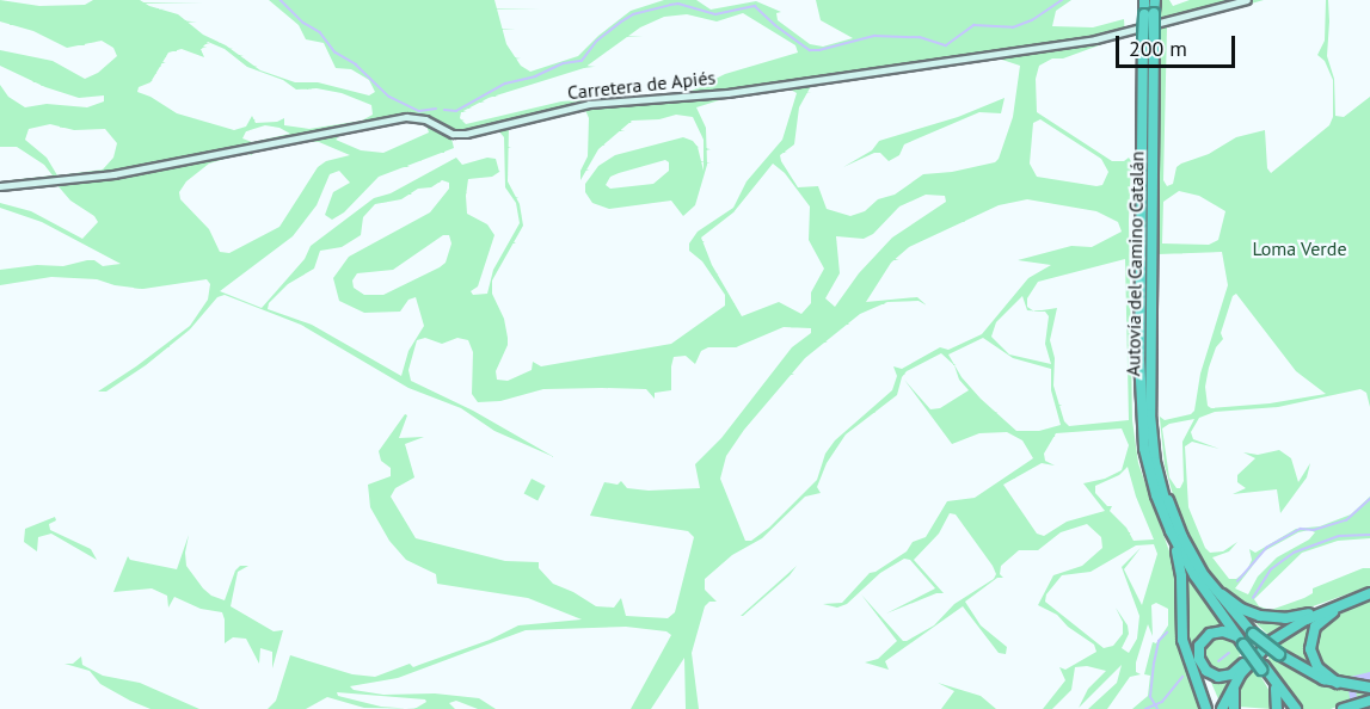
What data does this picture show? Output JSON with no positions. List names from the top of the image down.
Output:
{
  "streets": {
    "highway": ["Autovía del Camino Catalán"],
    "street": ["Carretera de Apiés"]
  },
  "parks": ["Loma Verde"],
  "scale_bar": "200 m"
}
